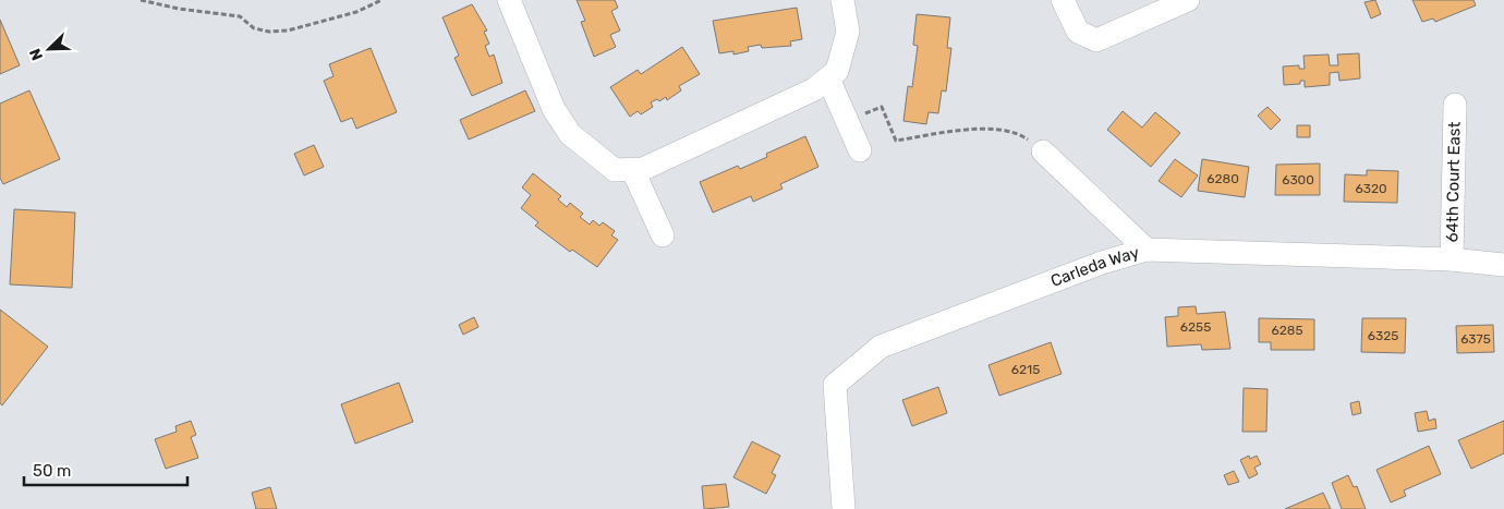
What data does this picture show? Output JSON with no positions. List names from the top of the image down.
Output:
{
  "streets": {
    "street": ["64th Court East", "Carleda Way"]
  },
  "crossings": [
    ["64th Court East", "Carleda Way"]
  ],
  "house_numbers": [
    "6280",
    "6300",
    "6320",
    "6255",
    "6285",
    "6325",
    "6375",
    "6215"
  ],
  "scale_bar": "50 m",
  "north": "bottom left"
}
